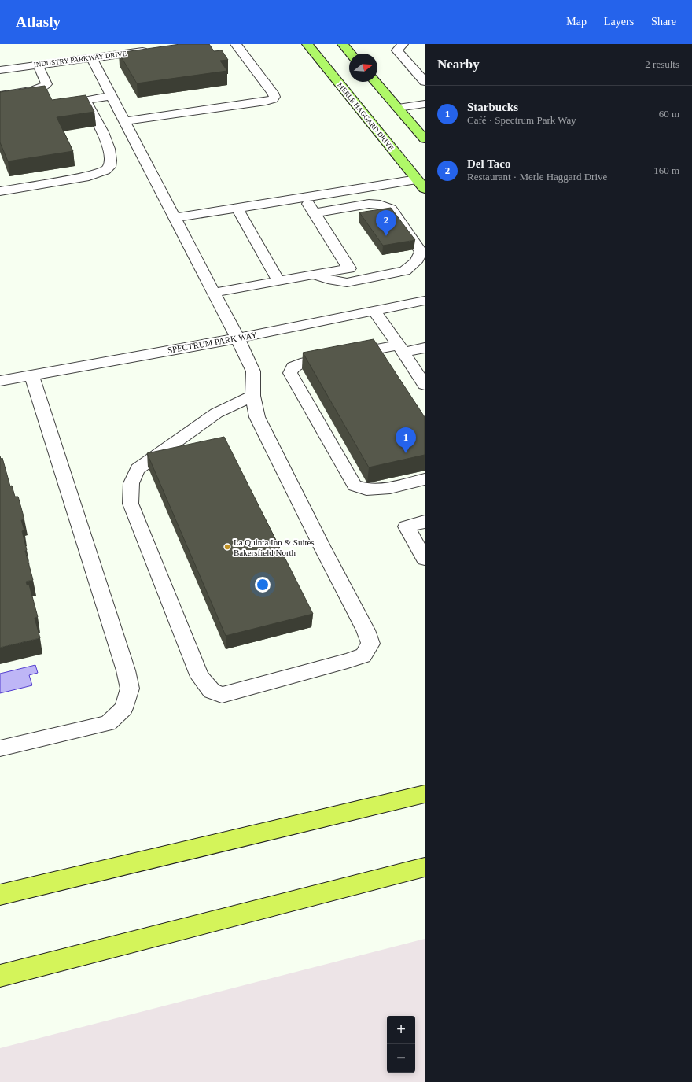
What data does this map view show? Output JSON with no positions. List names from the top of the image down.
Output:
{
  "streets": {
    "main road": ["MERLE HAGGARD DRIVE"],
    "street": ["INDUSTRY PARKWAY DRIVE", "SPECTRUM PARK WAY"]
  },
  "places": ["La Quinta Inn & Suites Bakersfield North"],
  "north": "right",
  "page": {
    "header": "Atlasly",
    "nav": ["Map", "Layers", "Share"],
    "heading": ["Nearby", "2 results"],
    "list": [
      {
        "mark": "1",
        "name": "Starbucks",
        "note": "Café · Spectrum Park Way",
        "value": "60 m"
      },
      {
        "mark": "2",
        "name": "Del Taco",
        "note": "Restaurant · Merle Haggard Drive",
        "value": "160 m"
      }
    ],
    "pins": ["2", "1"],
    "map_buttons": ["+", "−"]
  }
}
